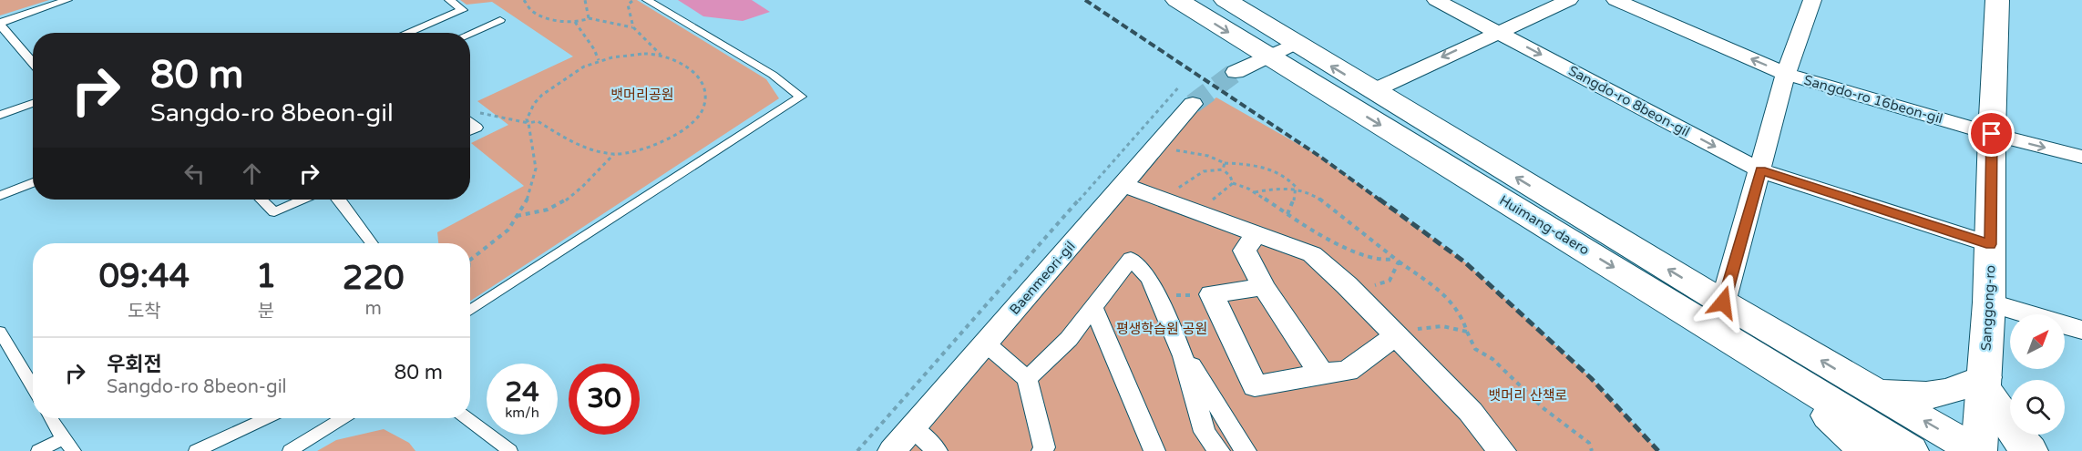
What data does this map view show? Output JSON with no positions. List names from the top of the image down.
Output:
{
  "streets": {
    "main road": ["Huimang-daero", "Sanggong-ro"],
    "street": ["Sangdo-ro 16beon-gil", "Sangdo-ro 8beon-gil", "Baenmeori-gil"]
  },
  "crossings": [
    ["Sangdo-ro 16beon-gil", "Sangdo-ro 8beon-gil"],
    ["Sangdo-ro 16beon-gil", "Sanggong-ro"],
    ["Sangdo-ro 8beon-gil", "Sanggong-ro"],
    ["Huimang-daero", "Sanggong-ro"]
  ],
  "one_way": ["Sangdo-ro 8beon-gil"],
  "parks": ["뱃머리공원", "평생학습원 공원", "뱃머리 산책로"],
  "north": "top right",
  "page": {
    "turn": ["80 m", "Sangdo-ro 8beon-gil"],
    "eta": [
      "09:44",
      "도착",
      "1",
      "분",
      "220",
      "m"
    ],
    "list": [
      {
        "name": "우회전",
        "note": "Sangdo-ro 8beon-gil",
        "value": "80 m"
      }
    ],
    "speed": "24 km/h",
    "limit": "30"
  }
}
